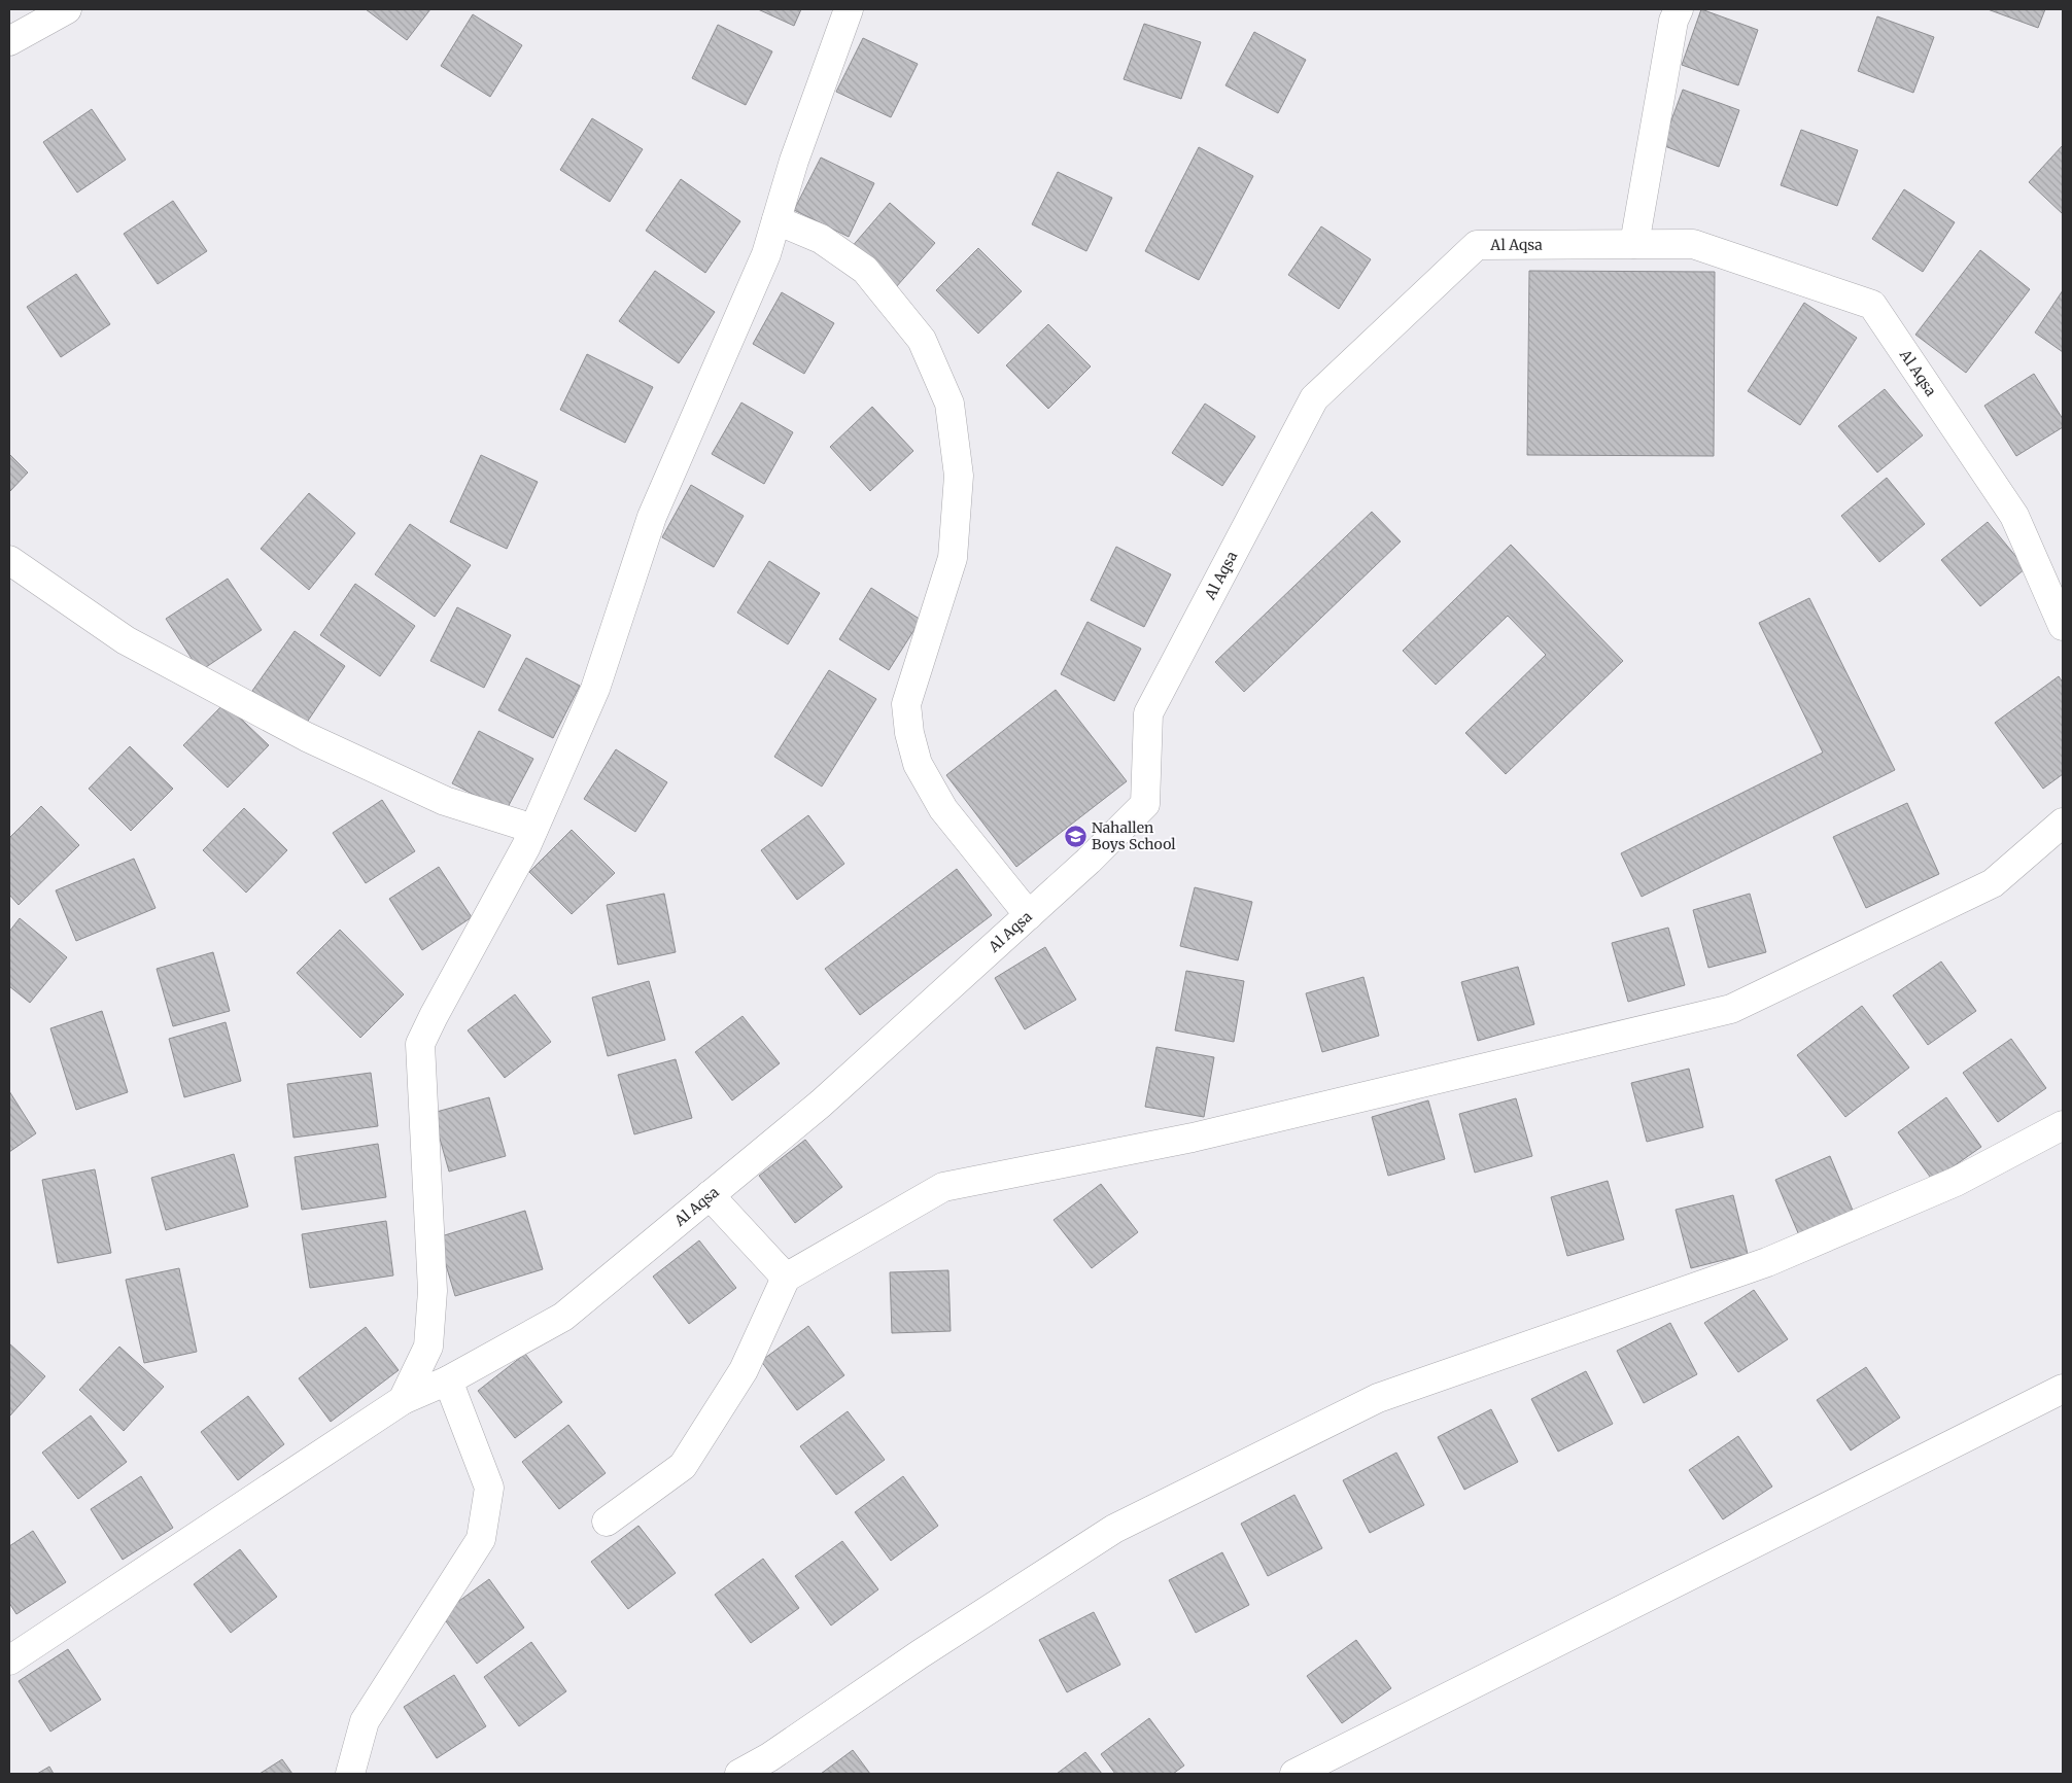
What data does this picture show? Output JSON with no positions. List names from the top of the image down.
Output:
{
  "streets": {
    "street": ["Al Aqsa"]
  },
  "places": {
    "school or university": ["Nahallen Boys School"]
  }
}
